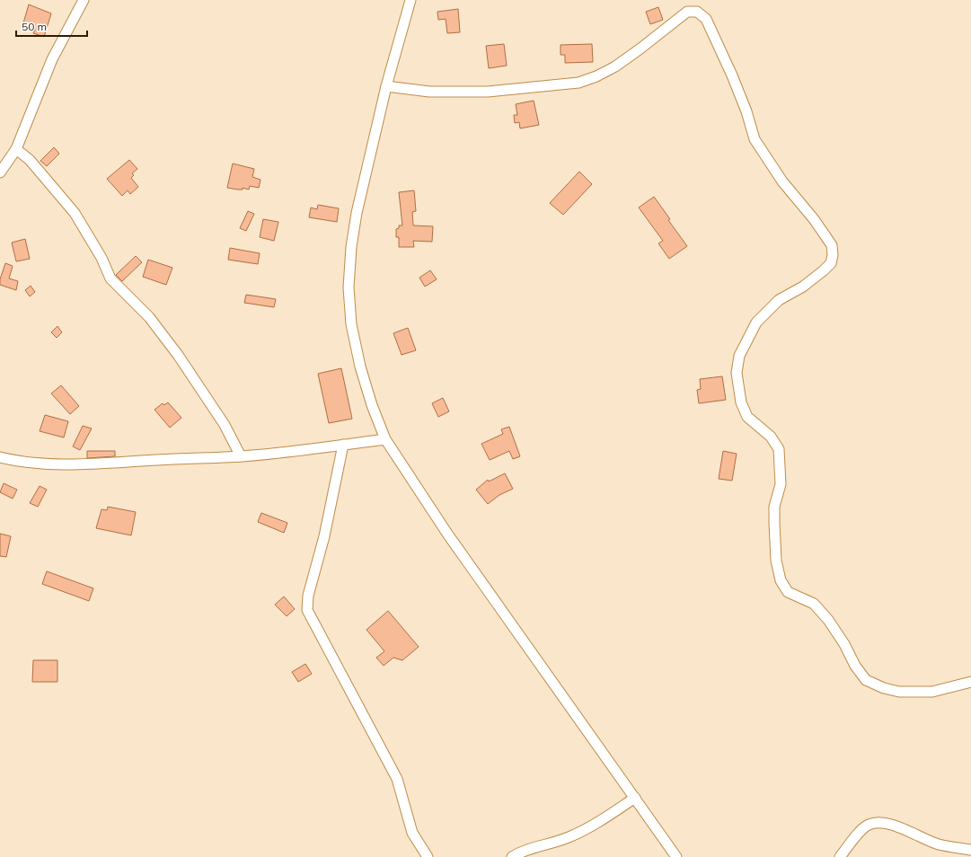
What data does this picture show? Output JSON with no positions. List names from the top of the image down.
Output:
{
  "scale_bar": "50 m"
}
